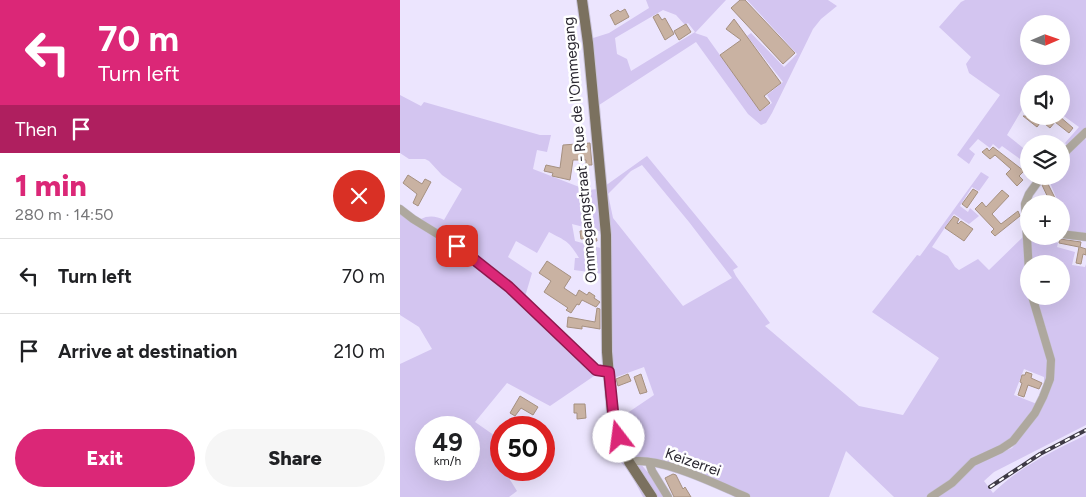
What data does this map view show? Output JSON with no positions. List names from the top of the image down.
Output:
{
  "streets": {
    "main road": ["Ommegangstraat - Rue de l'Ommegang"],
    "street": ["Keizerrei"]
  },
  "crossings": [
    ["Ommegangstraat - Rue de l'Ommegang", "Keizerrei"]
  ],
  "north": "right",
  "page": {
    "turn": ["70 m", "Turn left"],
    "map_buttons": ["+", "−"],
    "then": "Then",
    "heading": ["1 min", "280 m · 14:50"],
    "list": [
      {
        "name": "Turn left",
        "value": "70 m"
      },
      {
        "name": "Arrive at destination",
        "value": "210 m"
      }
    ],
    "speed": "49 km/h",
    "limit": "50",
    "buttons": ["Exit", "Share"]
  }
}
